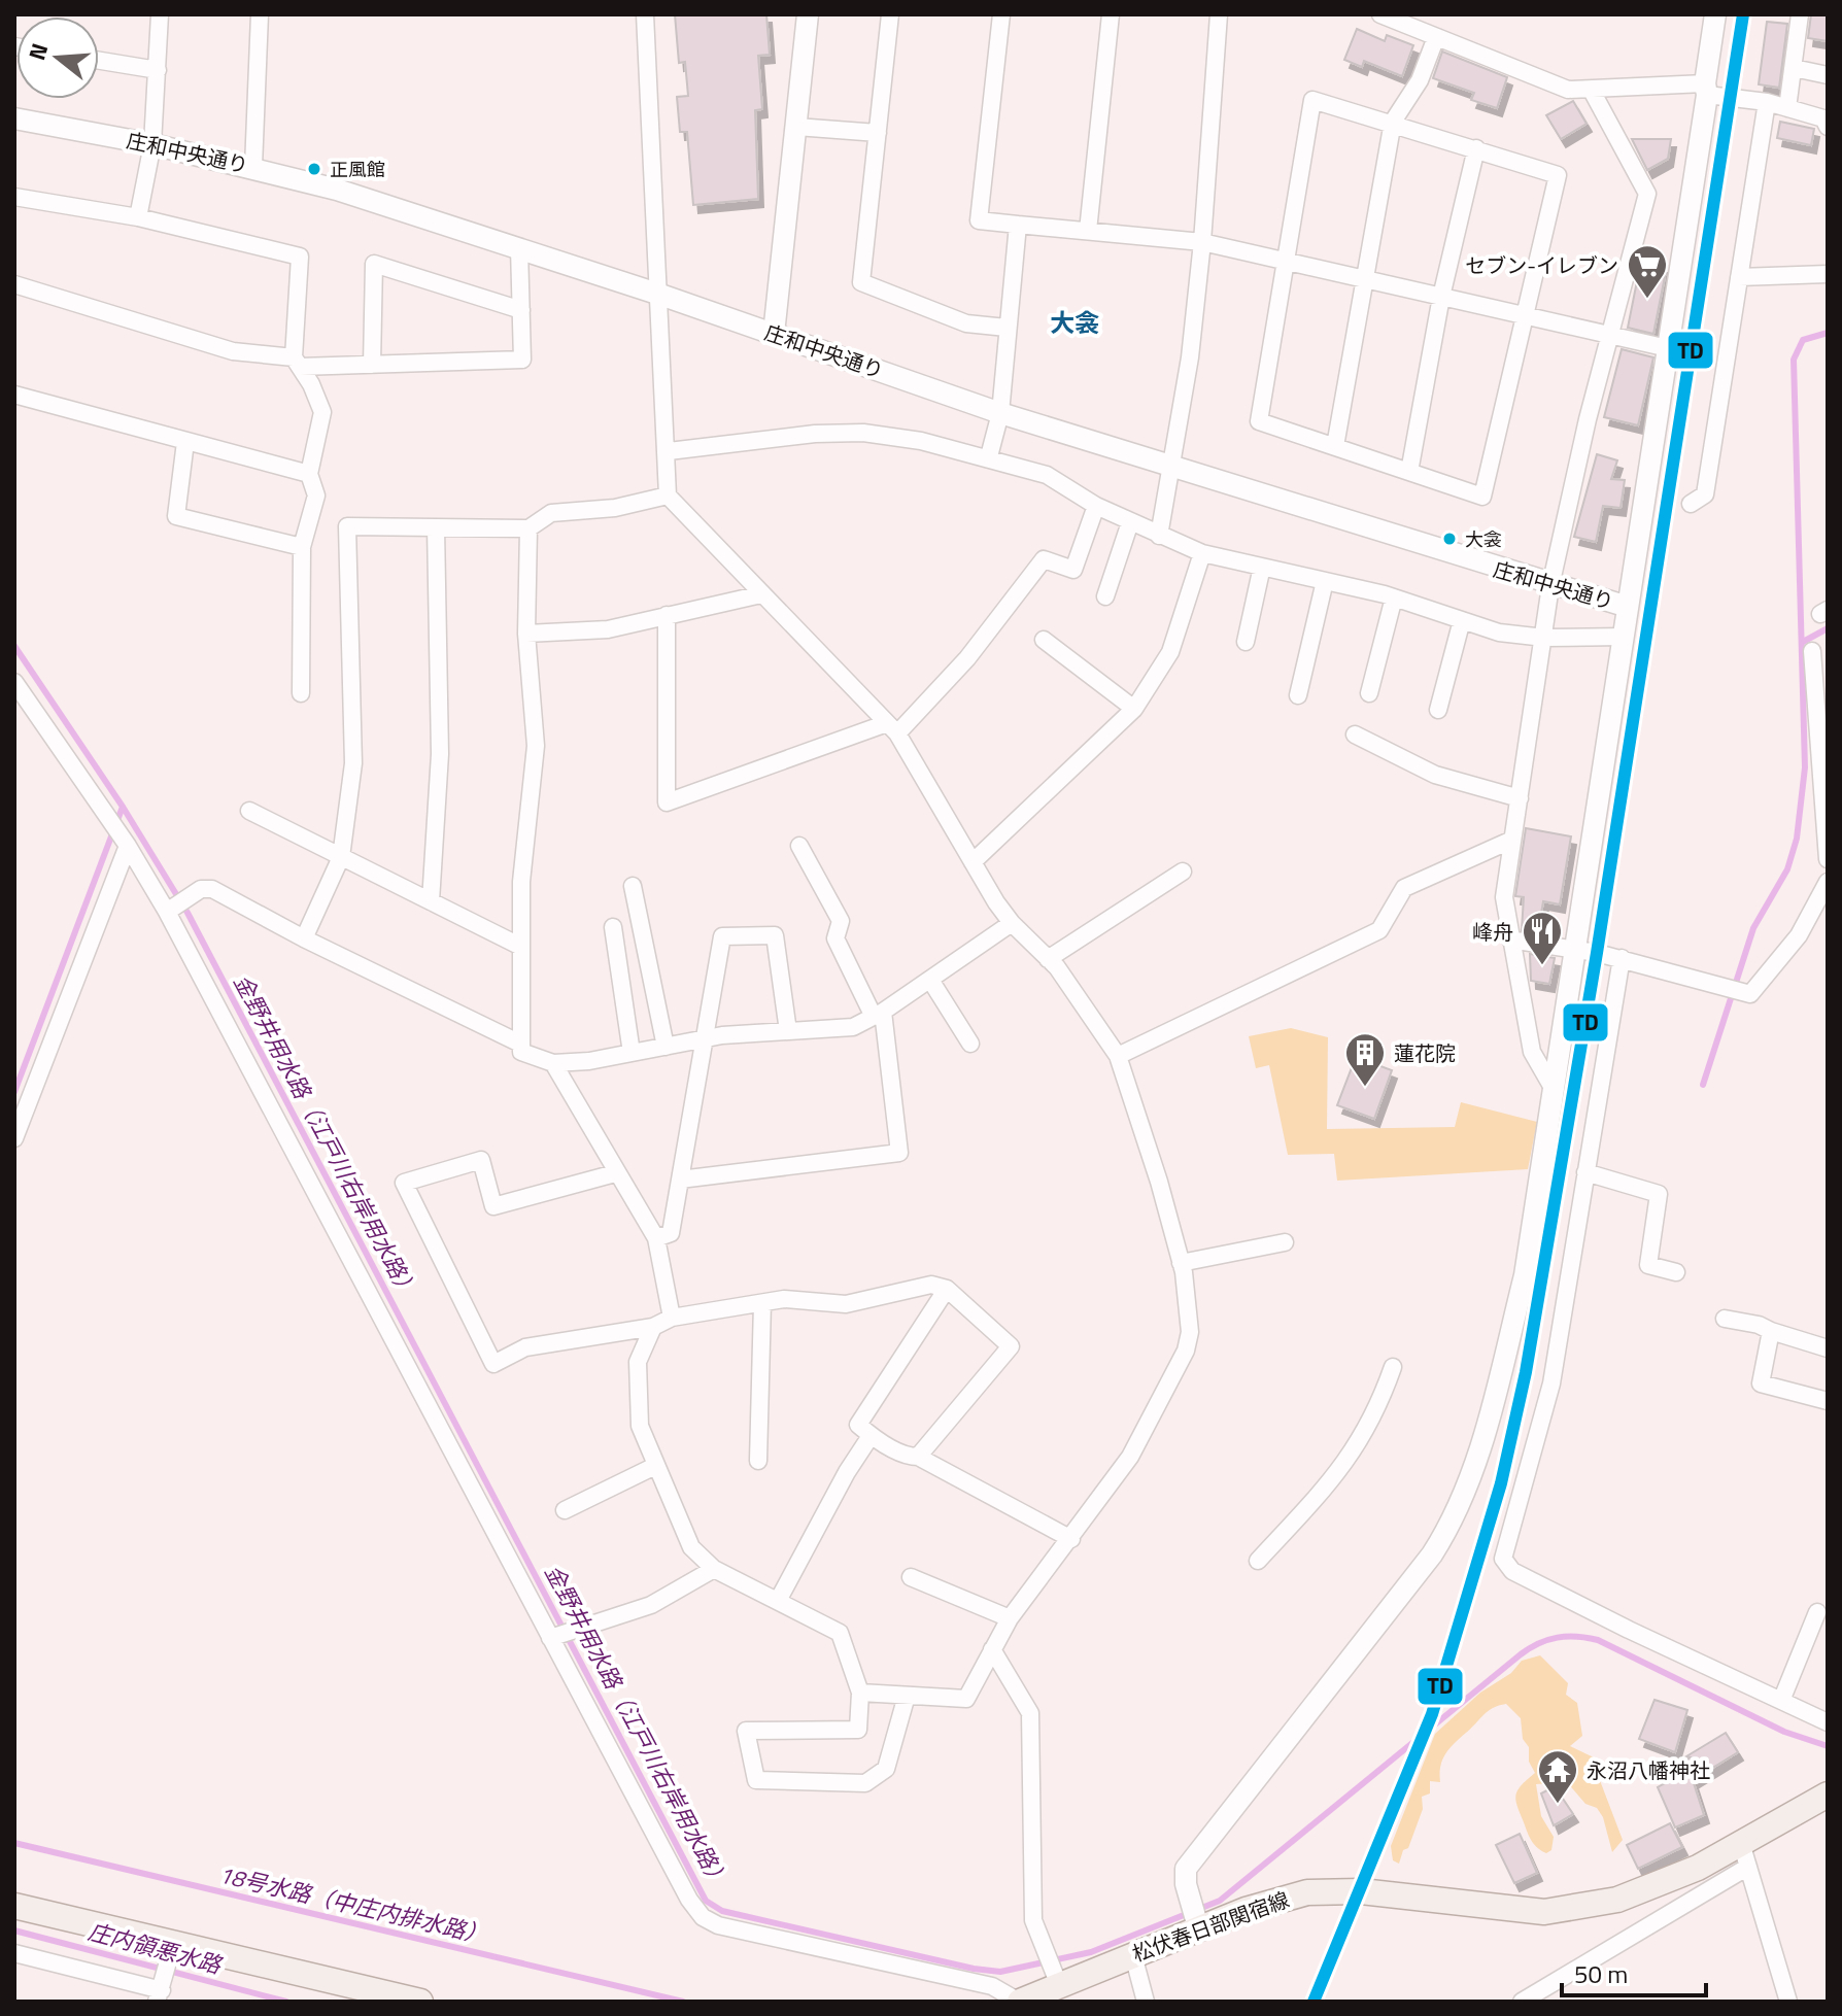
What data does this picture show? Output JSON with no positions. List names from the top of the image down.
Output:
{
  "streets": {
    "main road": ["松伏春日部関宿線"],
    "street": ["庄和中央通り"]
  },
  "districts": ["大衾"],
  "water": ["金野井用水路（江戸川右岸用水路）", "18号水路（中庄内排水路）", "庄内領悪水路"],
  "places": {
    "other": ["正風館", "大衾"],
    "supermarket": ["セブン-イレブン"],
    "restaurant": ["峰舟"],
    "building": ["蓮花院"],
    "temple": ["永沼八幡神社"]
  },
  "lines": ["transit line TD"],
  "scale_bar": "50 m",
  "north": "left"
}
